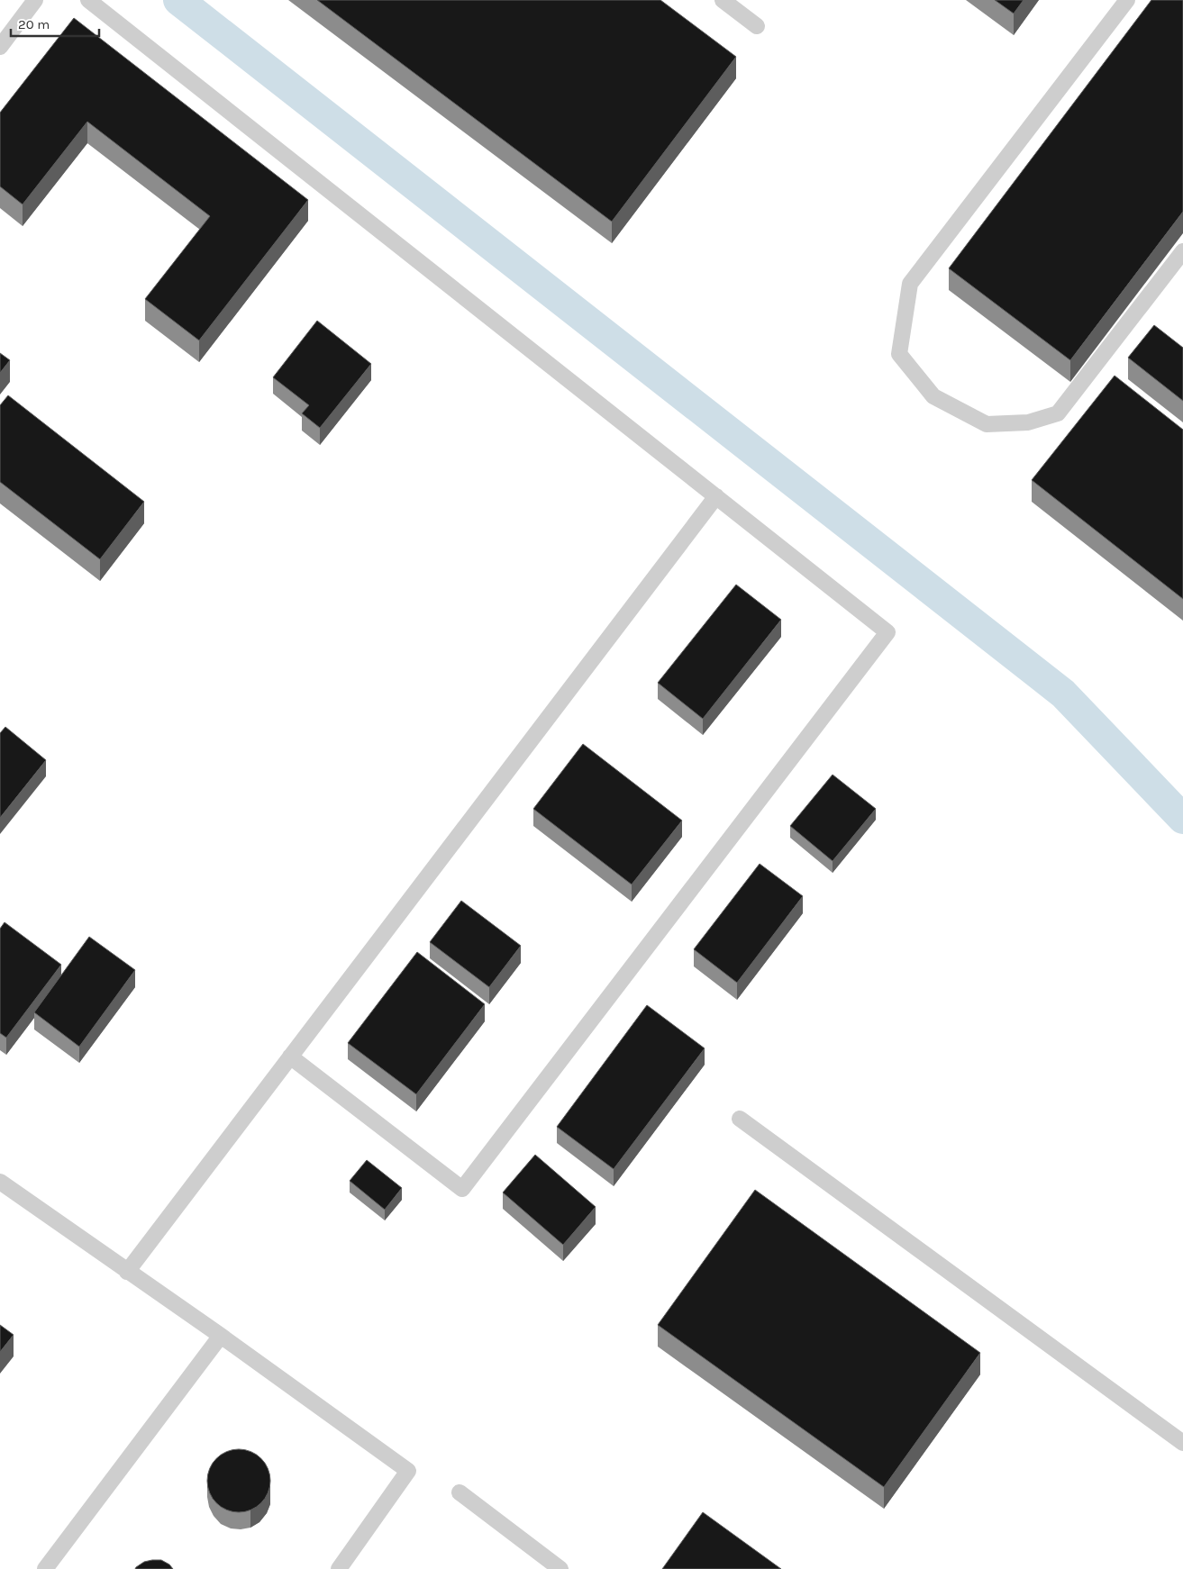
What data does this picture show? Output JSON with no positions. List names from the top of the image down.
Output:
{
  "scale_bar": "20 m"
}
